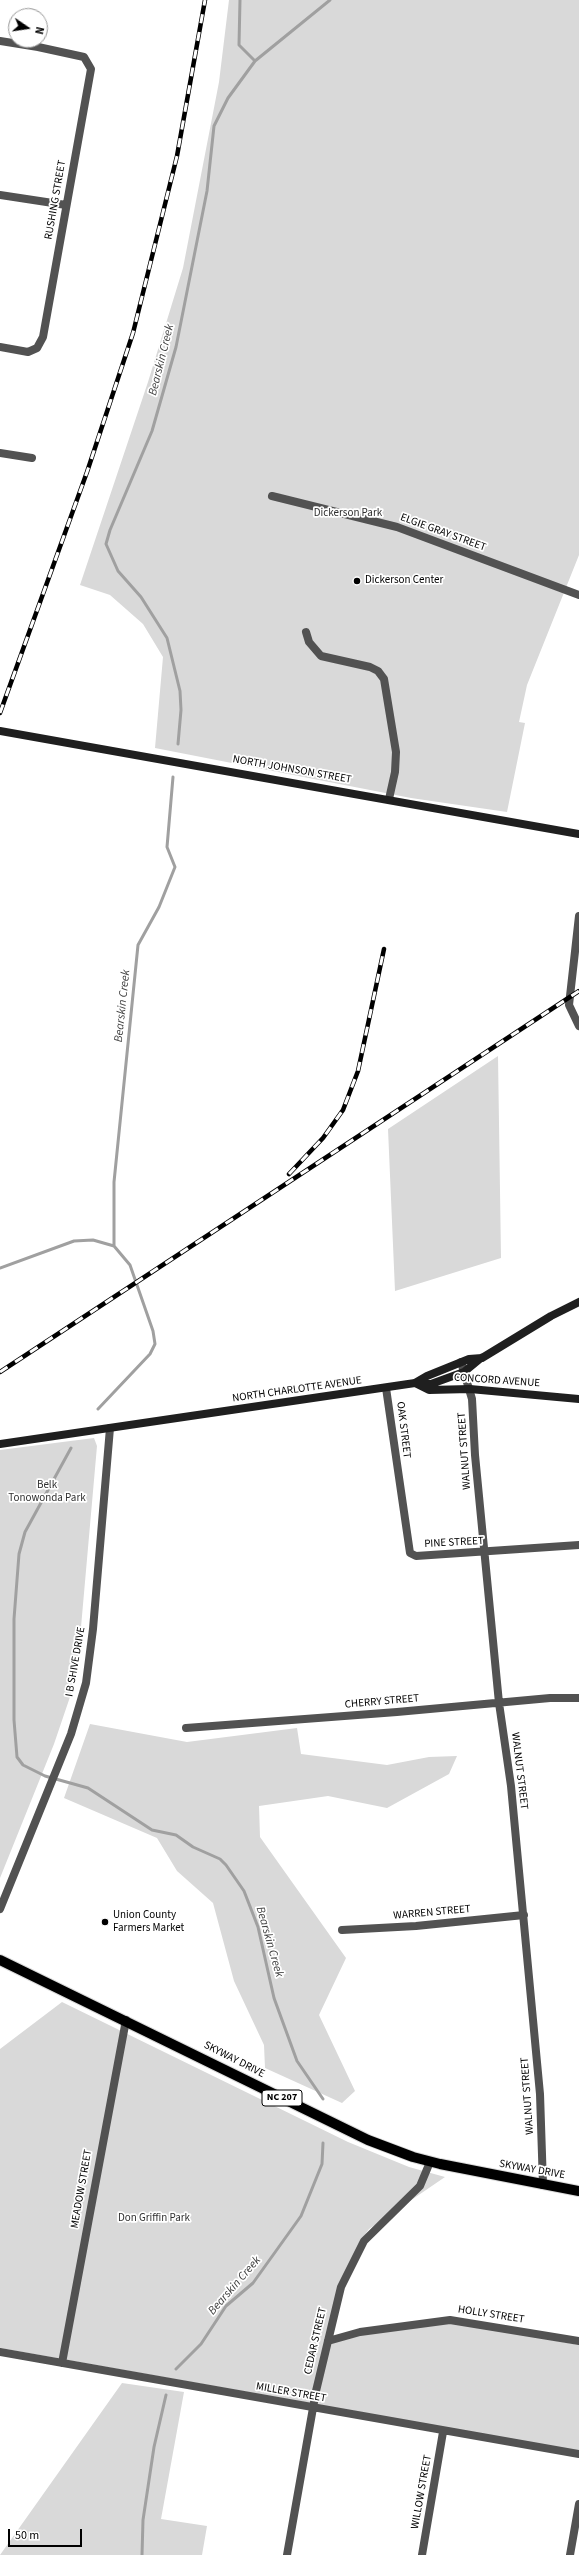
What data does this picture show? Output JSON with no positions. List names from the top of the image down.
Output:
{
  "streets": {
    "main road": [
      "NORTH JOHNSON STREET",
      "CONCORD AVENUE",
      "NORTH CHARLOTTE AVENUE",
      "SKYWAY DRIVE",
      "NC 207"
    ],
    "street": [
      "RUSHING STREET",
      "ELGIE GRAY STREET",
      "OAK STREET",
      "WALNUT STREET",
      "PINE STREET",
      "I B SHIVE DRIVE",
      "CHERRY STREET",
      "WARREN STREET",
      "MEADOW STREET",
      "HOLLY STREET",
      "CEDAR STREET",
      "MILLER STREET",
      "WILLOW STREET"
    ]
  },
  "crossings": [
    ["CONCORD AVENUE", "NORTH CHARLOTTE AVENUE"],
    ["CONCORD AVENUE", "WALNUT STREET"],
    ["NORTH CHARLOTTE AVENUE", "OAK STREET"],
    ["NORTH CHARLOTTE AVENUE", "WALNUT STREET"],
    ["NORTH CHARLOTTE AVENUE", "I B SHIVE DRIVE"],
    ["OAK STREET", "PINE STREET"],
    ["WALNUT STREET", "PINE STREET"],
    ["WALNUT STREET", "CHERRY STREET"],
    ["WALNUT STREET", "WARREN STREET"],
    ["WALNUT STREET", "SKYWAY DRIVE"],
    ["SKYWAY DRIVE", "MEADOW STREET"],
    ["SKYWAY DRIVE", "CEDAR STREET"],
    ["MEADOW STREET", "MILLER STREET"],
    ["HOLLY STREET", "CEDAR STREET"],
    ["CEDAR STREET", "MILLER STREET"],
    ["MILLER STREET", "WILLOW STREET"]
  ],
  "water": ["Bearskin Creek"],
  "parks": ["Dickerson Park", "Belk Tonowonda Park", "Don Griffin Park"],
  "places": ["Dickerson Center", "Union County Farmers Market"],
  "scale_bar": "50 m",
  "north": "right"
}
